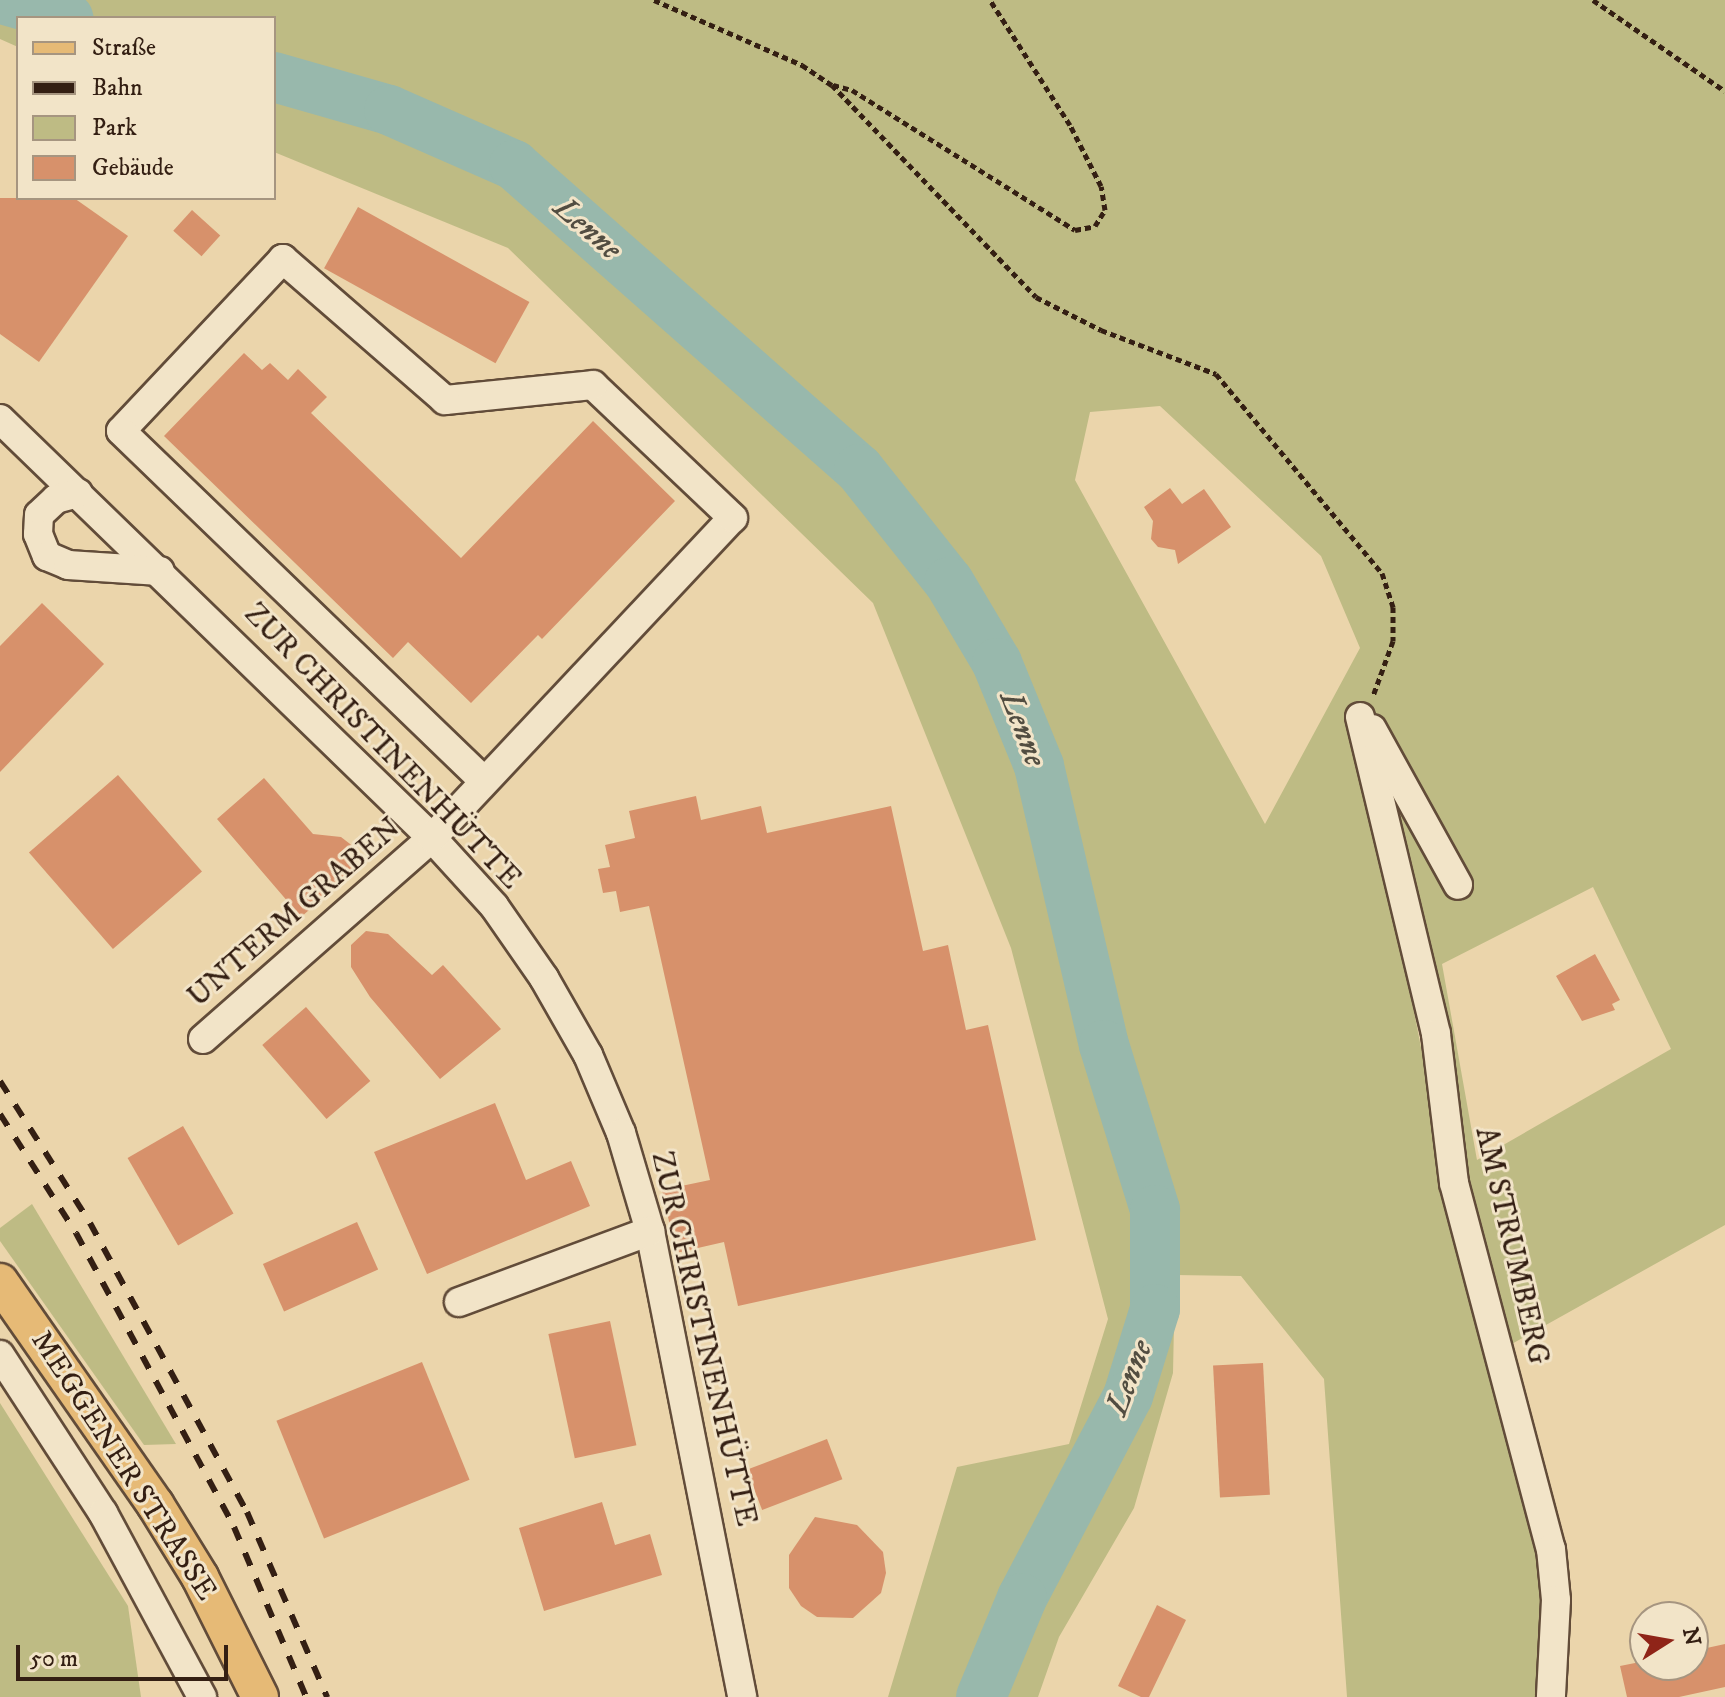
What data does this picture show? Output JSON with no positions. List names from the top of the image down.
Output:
{
  "streets": {
    "main road": ["MEGGENER STRASSE"],
    "street": ["ZUR CHRISTINENHÜTTE", "UNTERM GRABEN", "AM STRUMBERG"]
  },
  "crossings": [
    ["ZUR CHRISTINENHÜTTE", "UNTERM GRABEN"]
  ],
  "water": ["Lenne"],
  "legend": [
    "Straße",
    "Bahn",
    "Park",
    "Gebäude"
  ],
  "scale_bar": "50 m",
  "north": "right"
}
